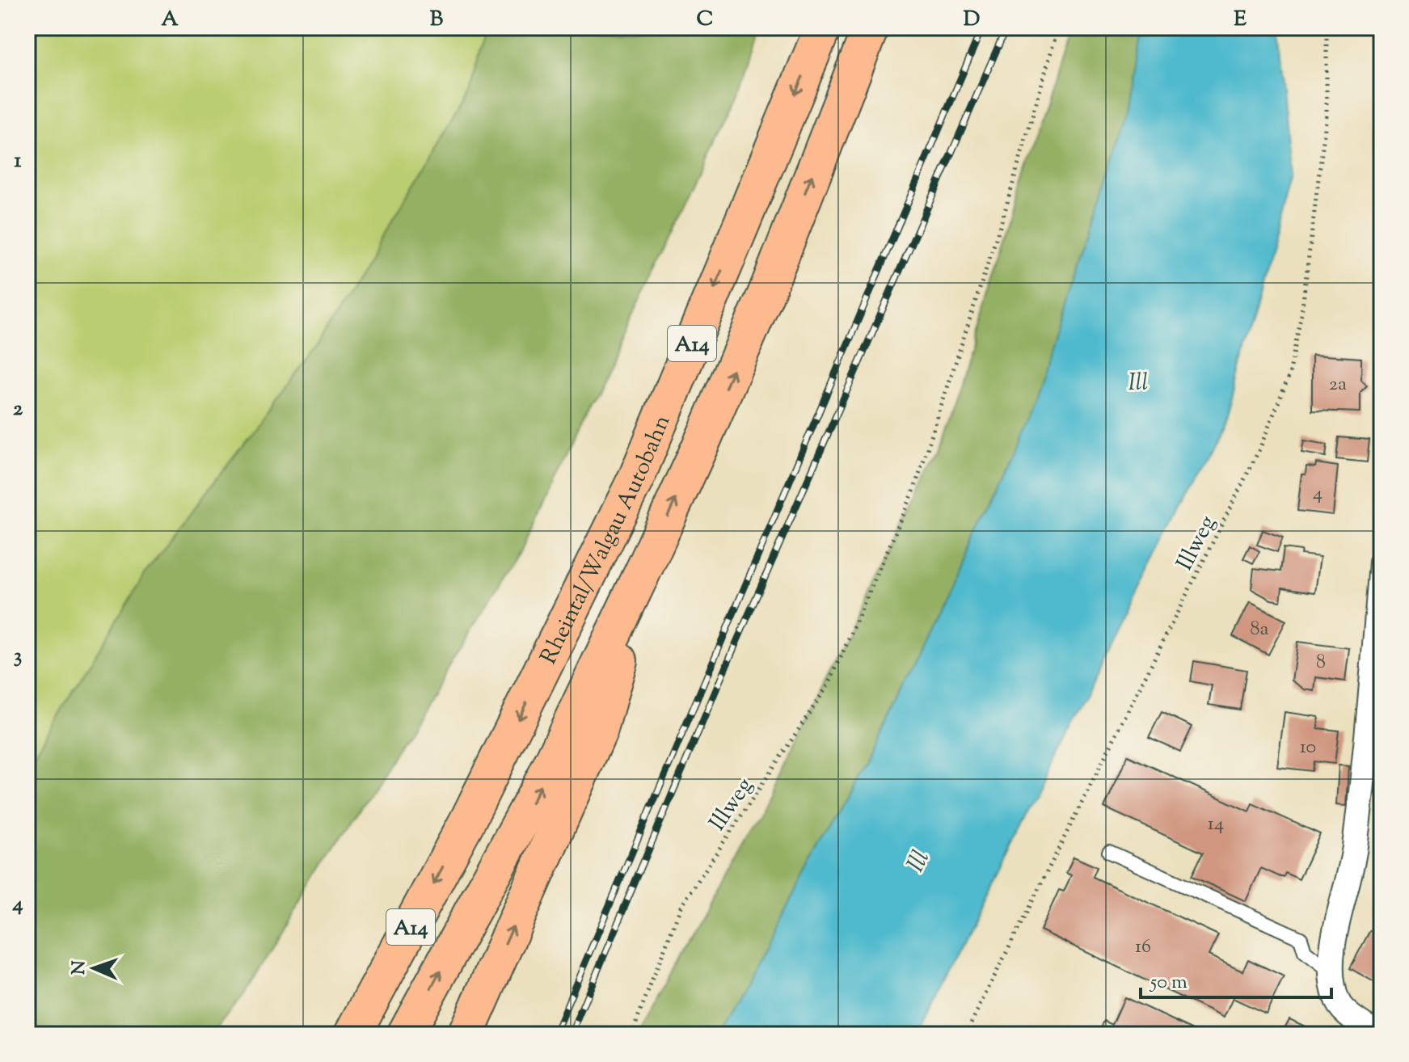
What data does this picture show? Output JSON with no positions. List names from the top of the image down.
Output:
{
  "streets": {
    "highway": ["A14", "Rheintal/Walgau Autobahn"],
    "path": ["Illweg"]
  },
  "water": ["Ill"],
  "house_numbers": [
    "2a",
    "4",
    "8a",
    "8",
    "10",
    "14",
    "16"
  ],
  "scale_bar": "50 m",
  "north": "left",
  "grid": {
    "columns": [
      "A",
      "B",
      "C",
      "D",
      "E"
    ],
    "rows": [
      "1",
      "2",
      "3",
      "4"
    ]
  }
}
